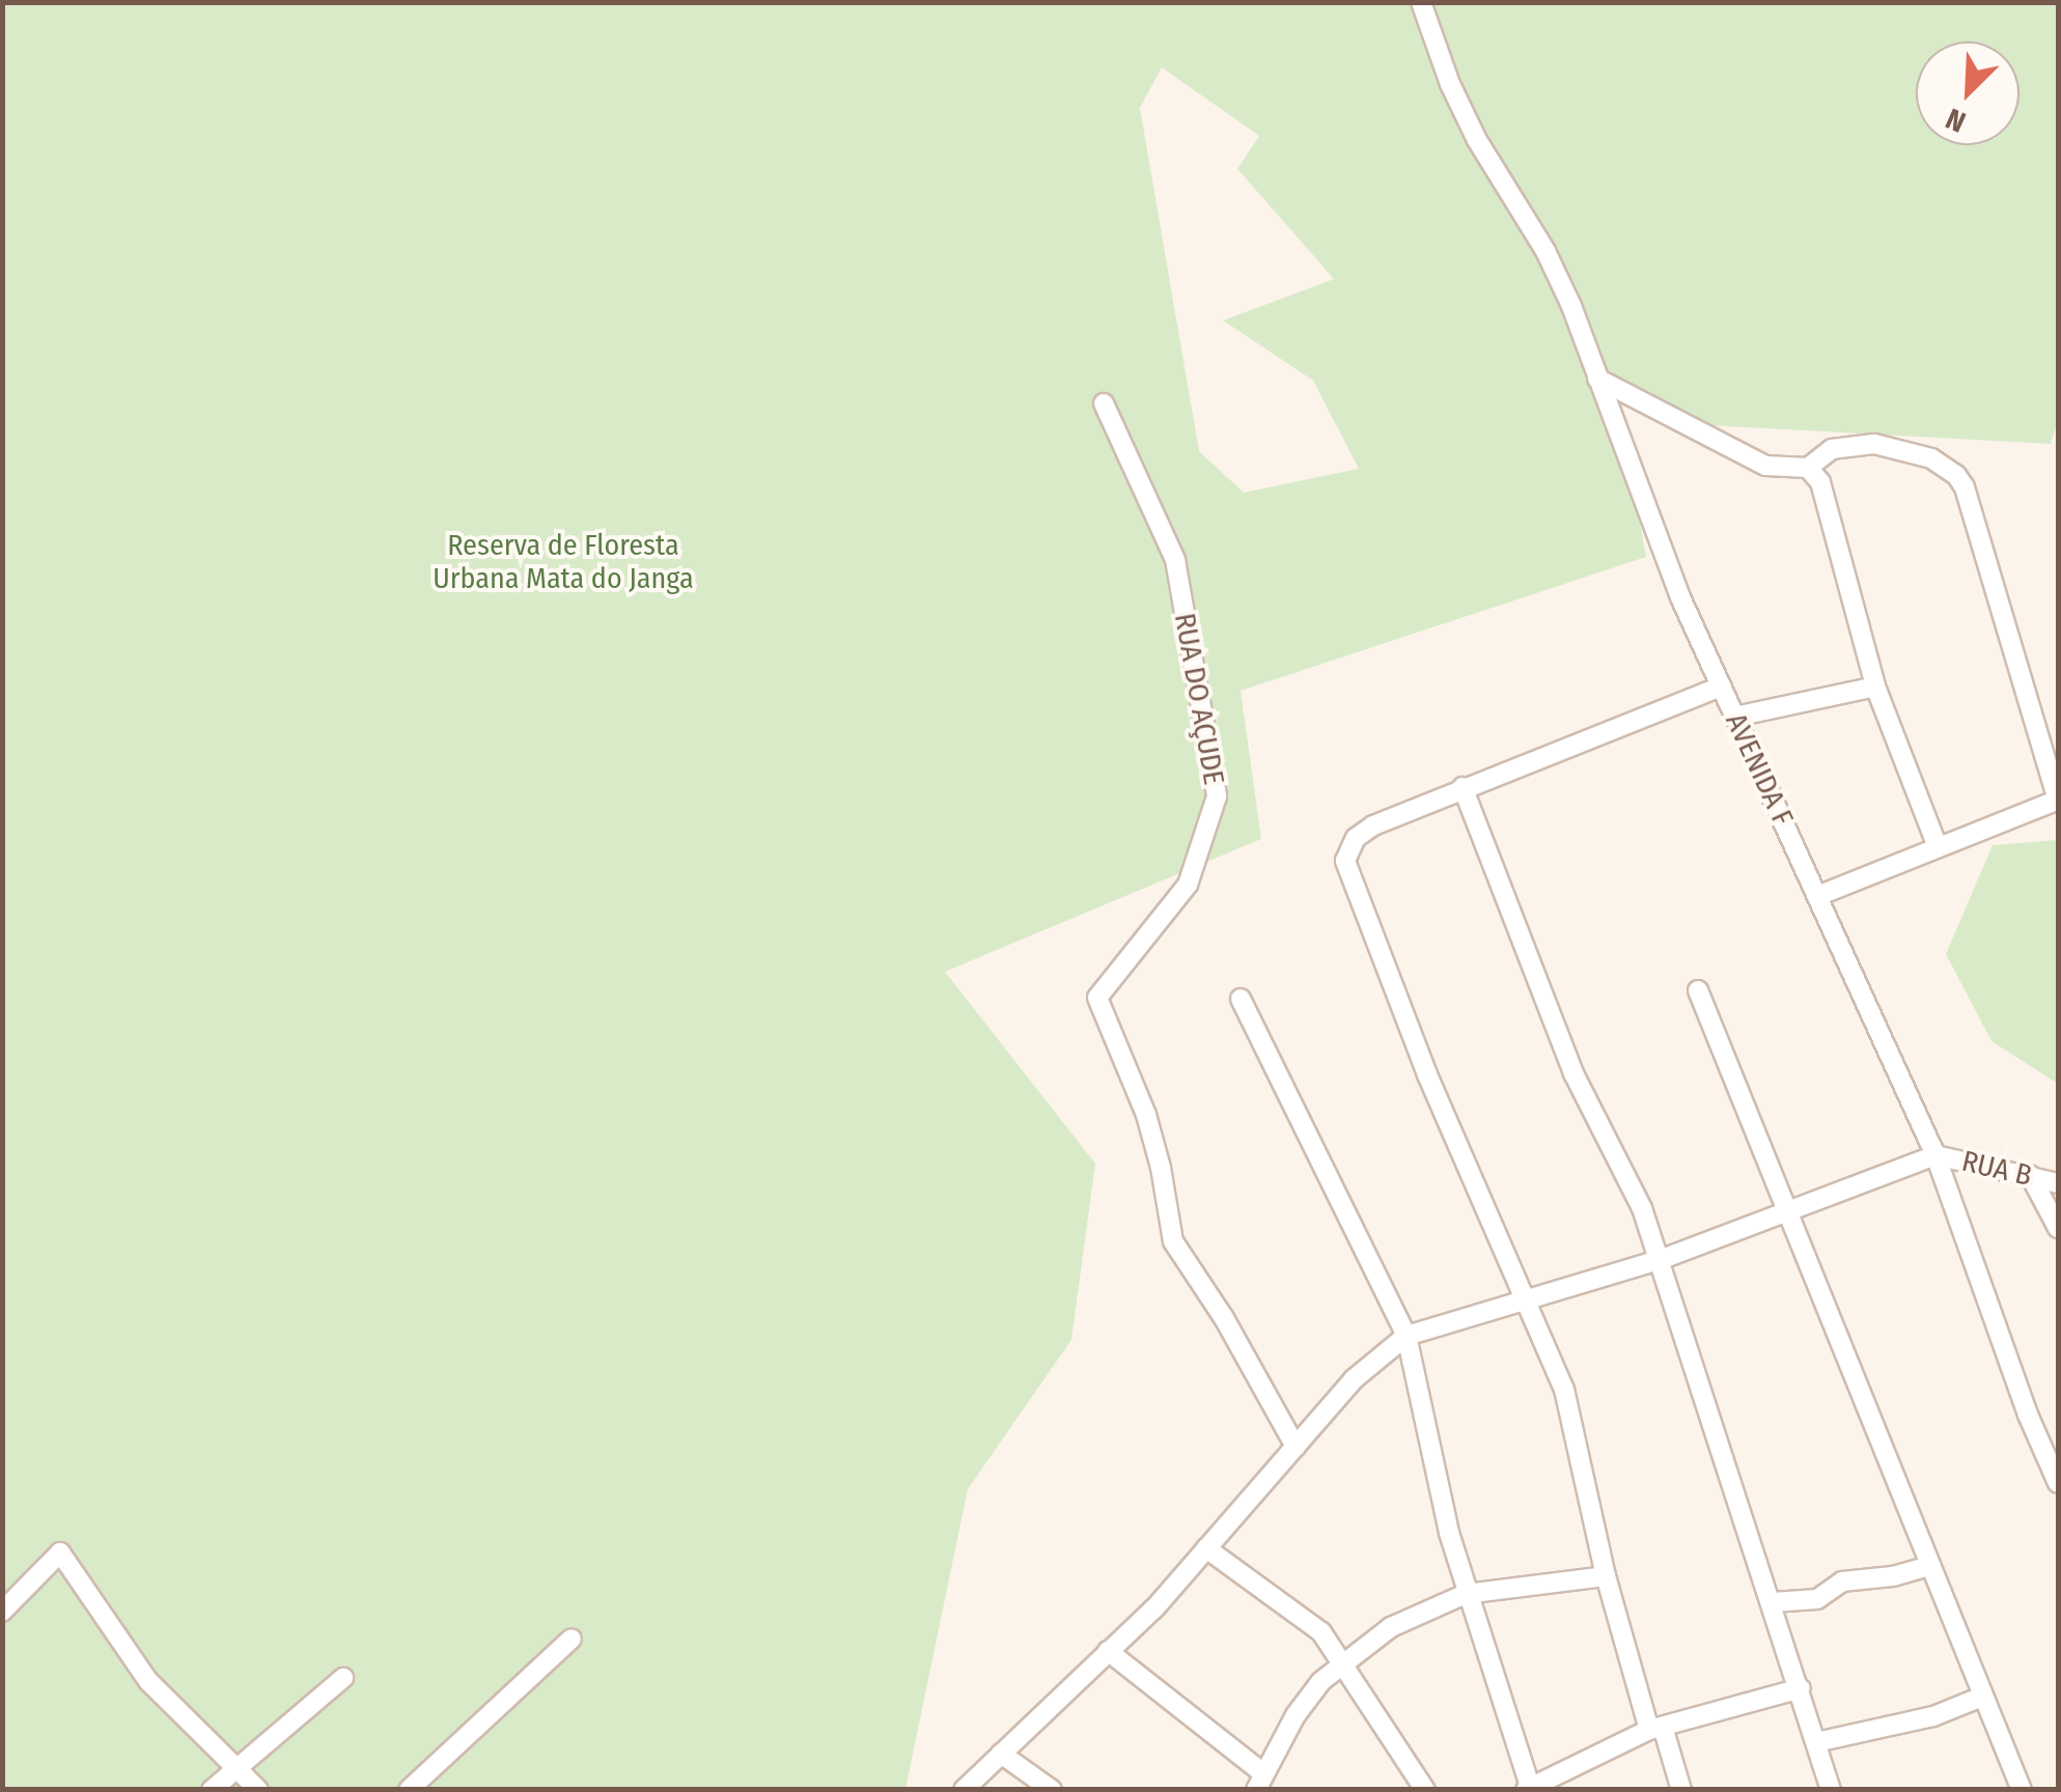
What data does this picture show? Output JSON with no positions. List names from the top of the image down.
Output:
{
  "streets": {
    "street": ["RUA DO AÇUDE", "AVENIDA F", "RUA B"]
  },
  "crossings": [
    ["AVENIDA F", "RUA B"]
  ],
  "parks": ["Reserva de Floresta Urbana Mata do Janga"],
  "north": "bottom left"
}
